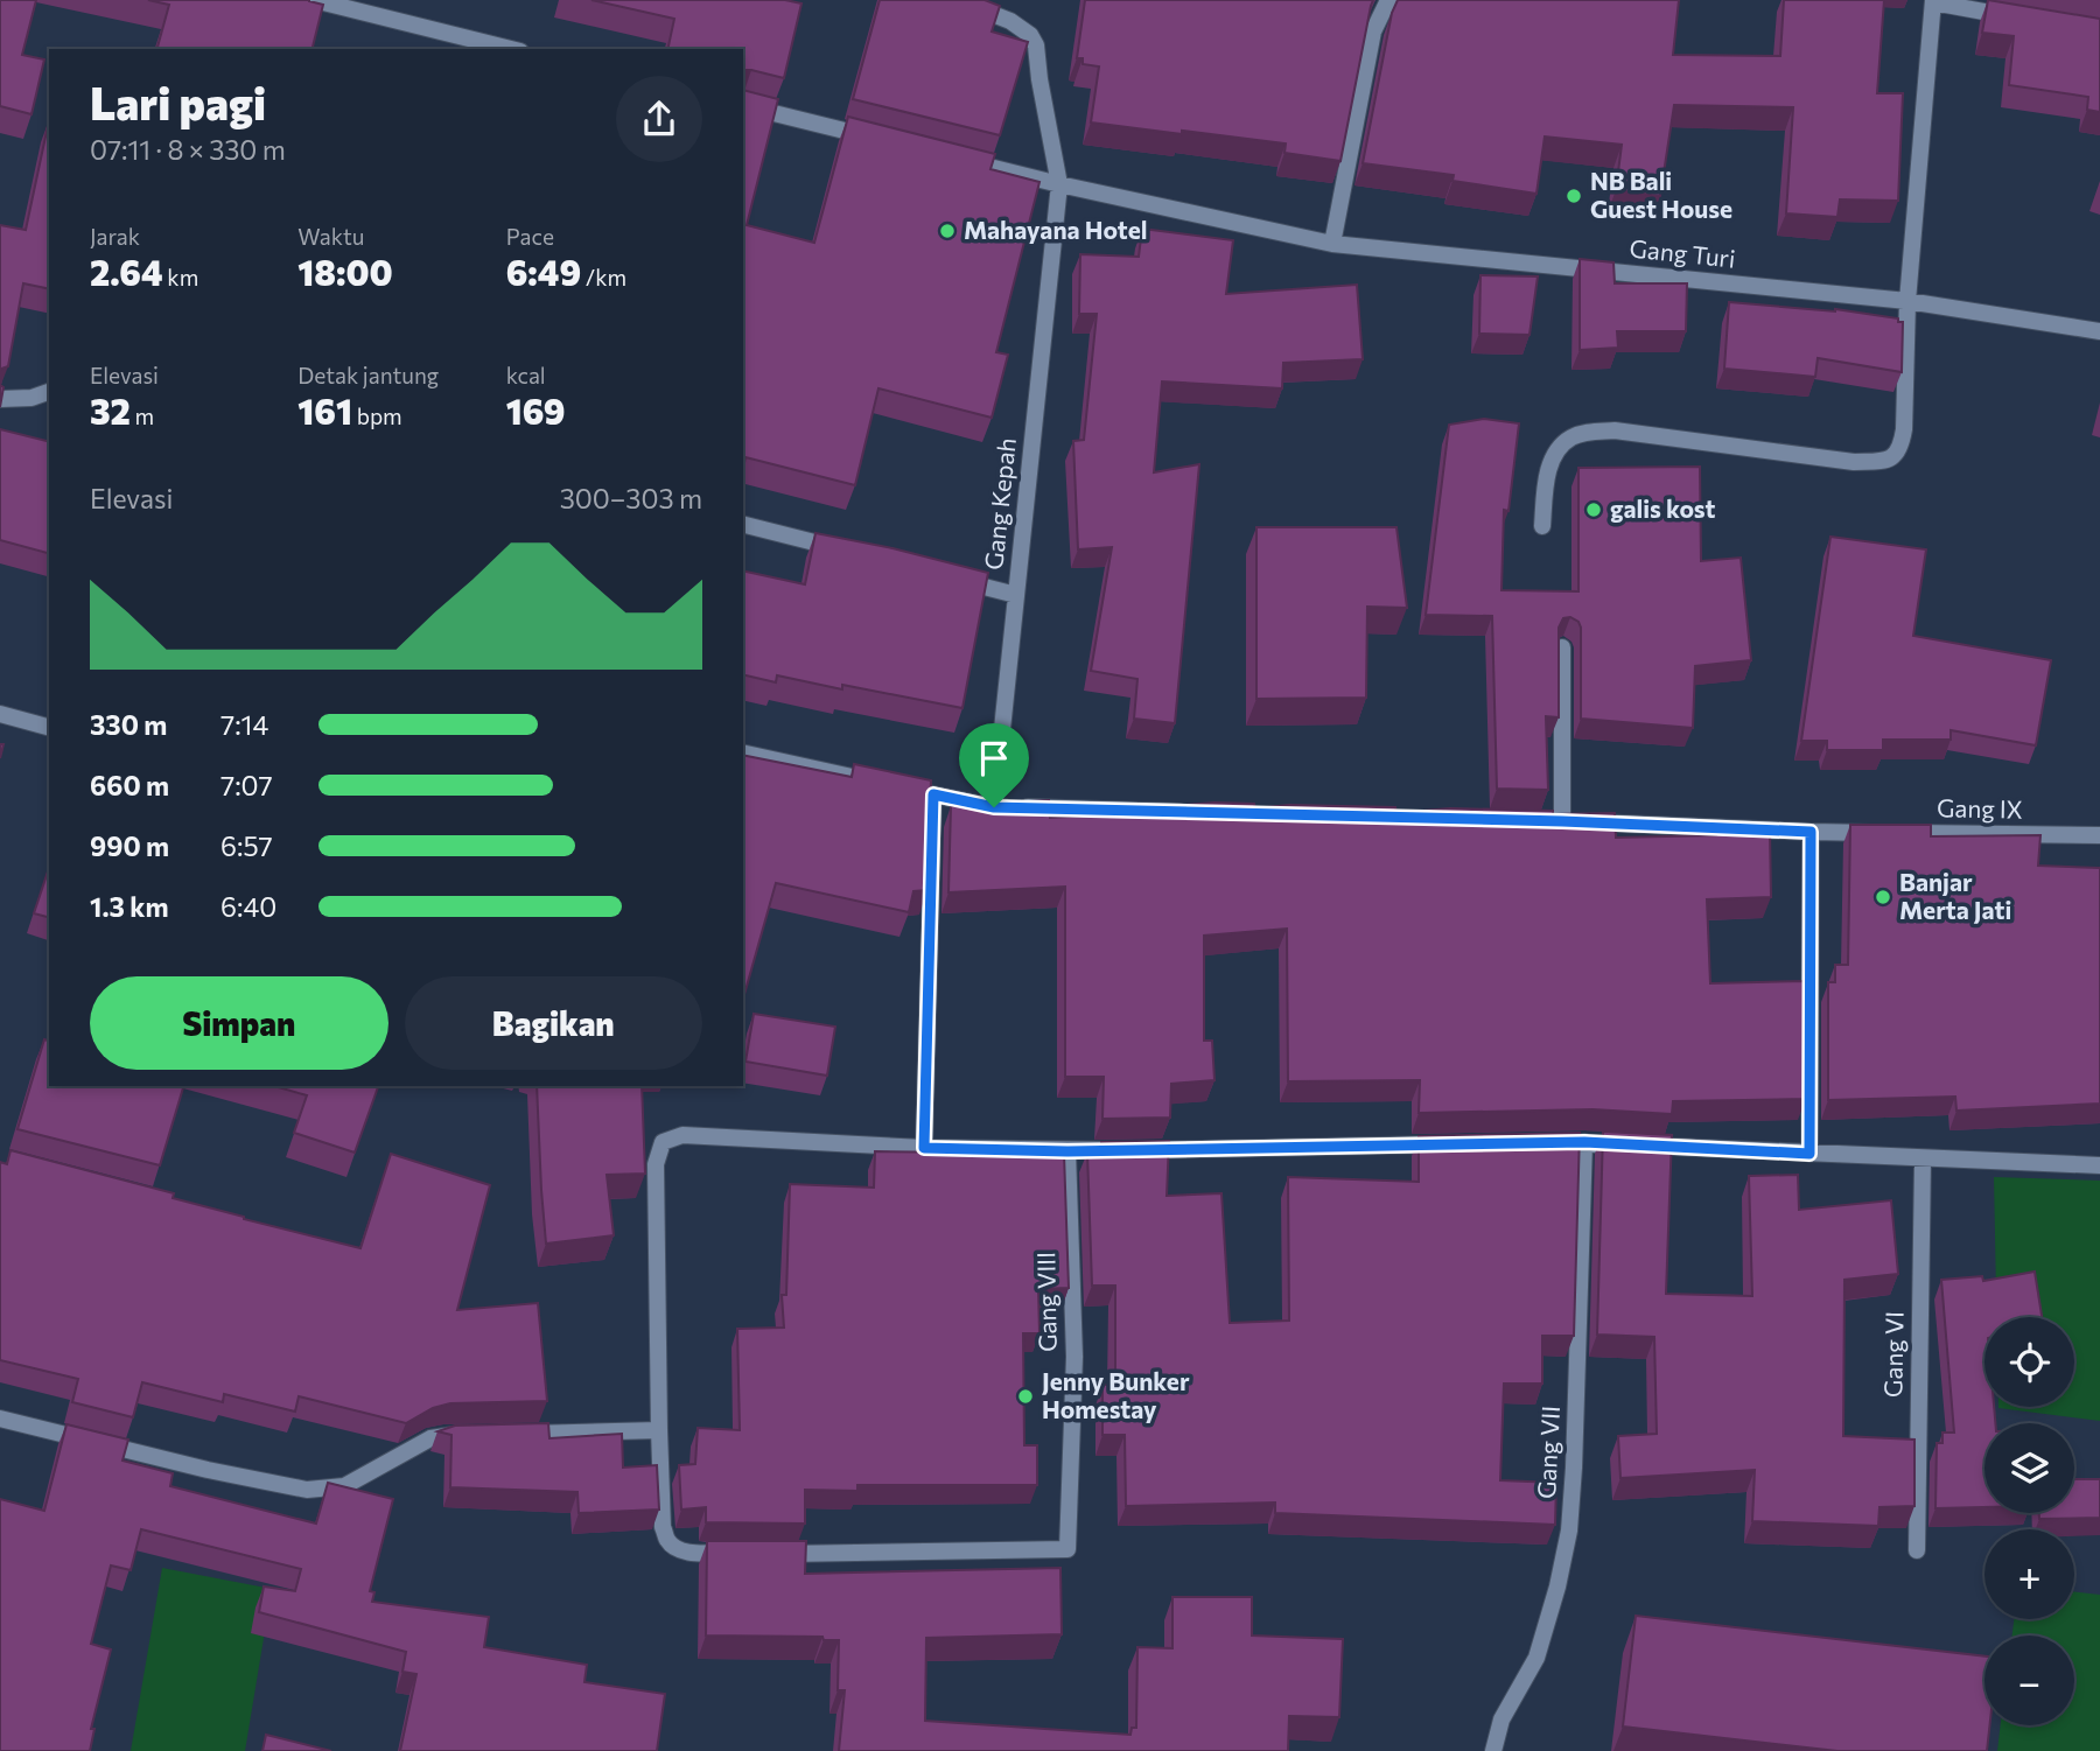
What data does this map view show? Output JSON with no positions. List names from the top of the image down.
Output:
{
  "streets": {
    "street": [
      "Gang Turi",
      "Gang Kepah",
      "Gang IX",
      "Gang VIII",
      "Gang VI",
      "Gang VII"
    ]
  },
  "crossings": [
    ["Gang Turi", "Gang Kepah"]
  ],
  "places": [
    "NB Bali Guest House",
    "Mahayana Hotel",
    "galis kost",
    "Banjar Merta Jati",
    "Jenny Bunker Homestay"
  ],
  "page": {
    "heading": ["Lari pagi", "07:11 · 8 × 330 m"],
    "stats": [
      ["Jarak", "2.64 km"],
      ["Waktu", "18:00"],
      ["Pace", "6:49 /km"],
      ["Elevasi", "32 m"],
      ["Detak jantung", "161 bpm"],
      ["kcal", "169"]
    ],
    "chart": ["Elevasi", "300–303 m"],
    "list": [
      {
        "name": "330 m",
        "note": "7:14"
      },
      {
        "name": "660 m",
        "note": "7:07"
      },
      {
        "name": "990 m",
        "note": "6:57"
      },
      {
        "name": "1.3 km",
        "note": "6:40"
      }
    ],
    "buttons": ["Simpan", "Bagikan"],
    "map_buttons": ["+", "−"]
  }
}
